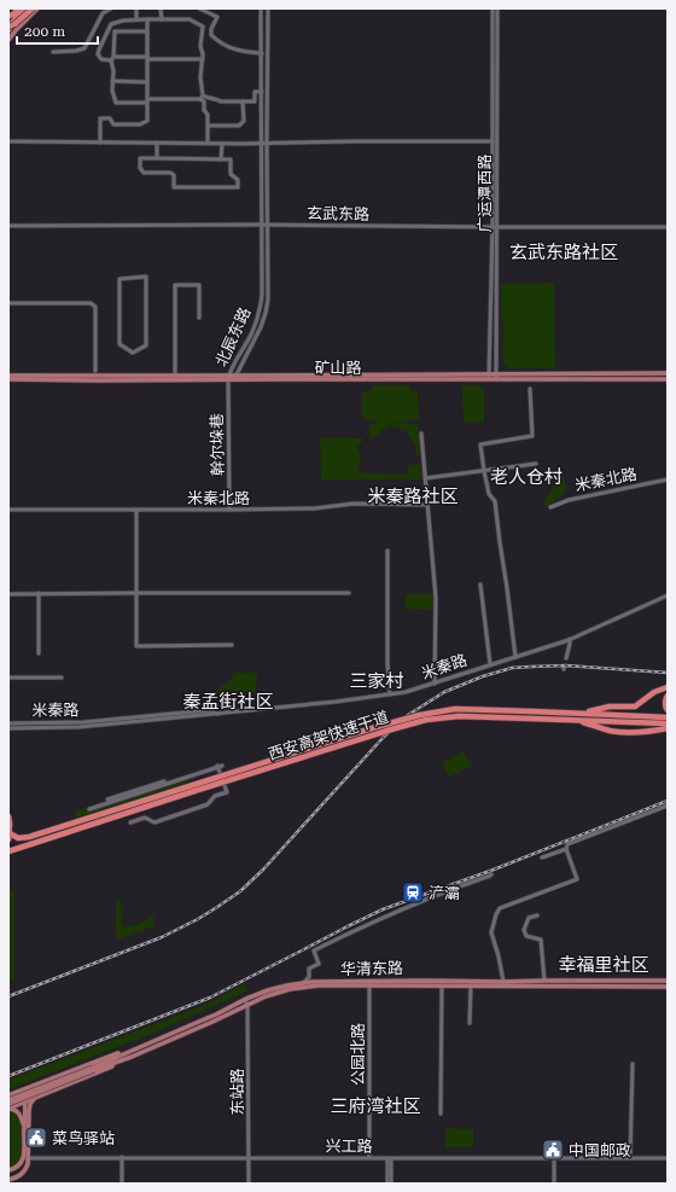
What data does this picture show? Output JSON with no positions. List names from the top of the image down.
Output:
{
  "streets": {
    "highway": ["西安高架快速干道"],
    "main road": ["矿山路", "华清东路"],
    "street": [
      "广运潭西路",
      "玄武东路",
      "北辰东路",
      "幹尔垛巷",
      "米秦北路",
      "米秦路",
      "公园北路",
      "东站路",
      "兴工路"
    ]
  },
  "crossings": [
    ["广运潭西路", "玄武东路"],
    ["广运潭西路", "矿山路"],
    ["玄武东路", "北辰东路"],
    ["北辰东路", "矿山路"],
    ["北辰东路", "幹尔垛巷"],
    ["矿山路", "幹尔垛巷"],
    ["幹尔垛巷", "米秦北路"],
    ["华清东路", "公园北路"],
    ["华清东路", "东站路"],
    ["公园北路", "兴工路"],
    ["东站路", "兴工路"]
  ],
  "districts": [
    "玄武东路社区",
    "老人仓村",
    "米秦路社区",
    "三家村",
    "秦孟街社区",
    "幸福里社区",
    "三府湾社区"
  ],
  "places": {
    "station": ["浐灞"],
    "public building": ["菜鸟驿站", "中国邮政"]
  },
  "scale_bar": "200 m"
}
